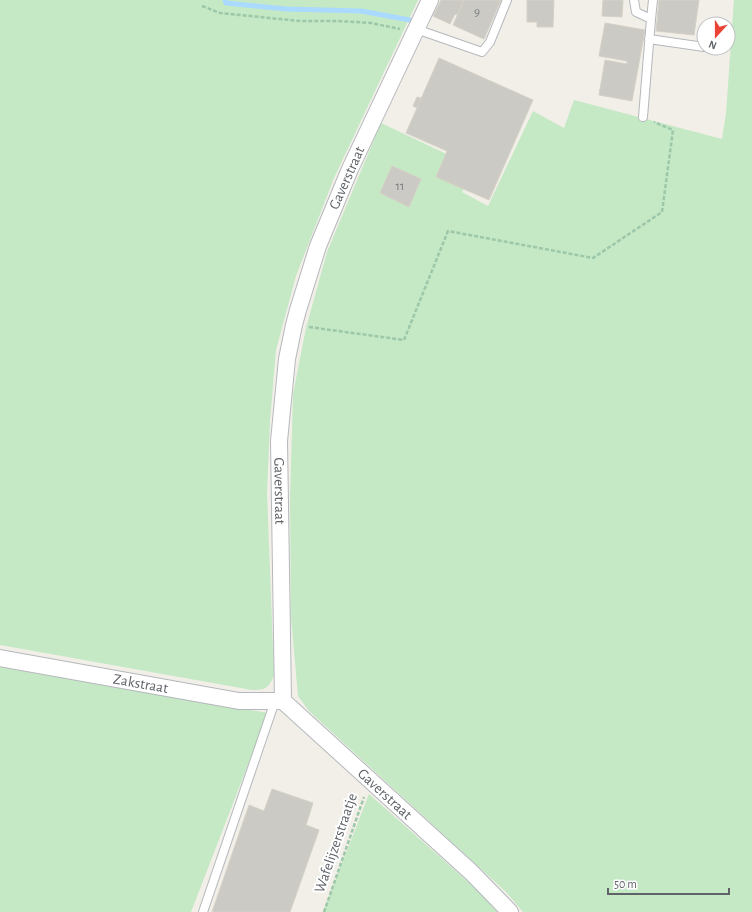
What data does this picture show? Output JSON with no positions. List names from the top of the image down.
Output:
{
  "streets": {
    "street": ["Gaverstraat", "Zakstraat"],
    "path": ["Wafelijzerstraatje"]
  },
  "crossings": [
    ["Gaverstraat", "Zakstraat"],
    ["Gaverstraat", "Wafelijzerstraatje"]
  ],
  "house_numbers": ["9", "11"],
  "scale_bar": "50 m",
  "north": "bottom"
}
